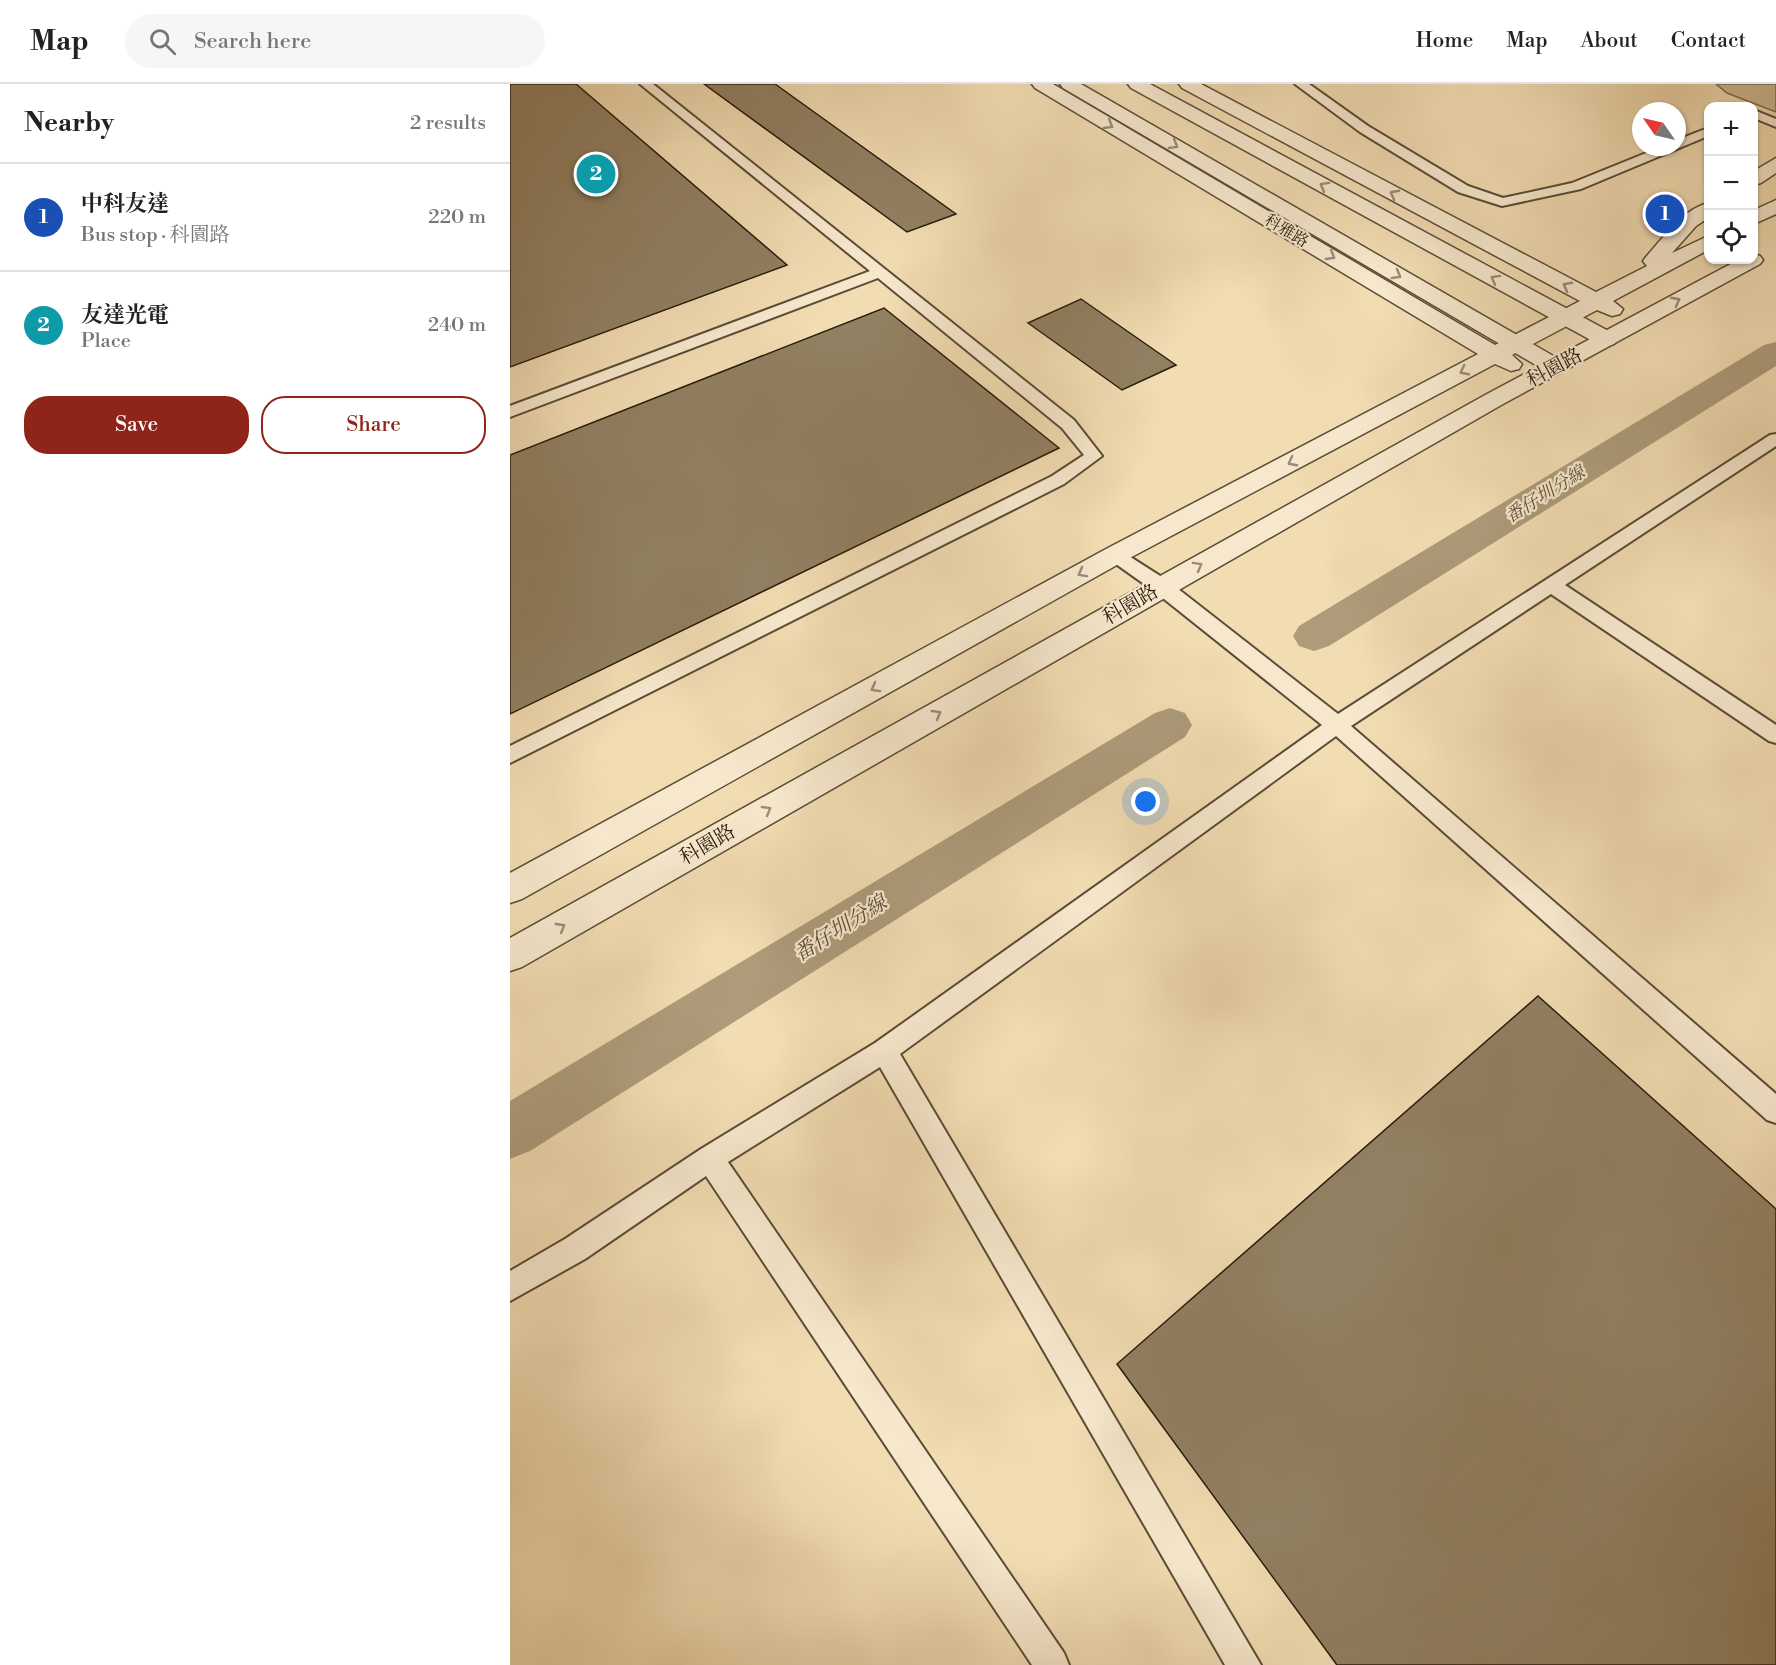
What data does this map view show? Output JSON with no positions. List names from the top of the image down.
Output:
{
  "streets": {
    "street": ["科雅路", "科園路"]
  },
  "crossings": [
    ["科雅路", "科園路"]
  ],
  "water": ["番仔圳分線"],
  "north": "top left",
  "page": {
    "header": "Map",
    "search": "Search here",
    "nav": [
      "Home",
      "Map",
      "About",
      "Contact"
    ],
    "heading": ["Nearby", "2 results"],
    "map_buttons": ["+", "−"],
    "pins": ["2", "1"],
    "list": [
      {
        "mark": "1",
        "name": "中科友達",
        "note": "Bus stop · 科園路",
        "value": "220 m"
      },
      {
        "mark": "2",
        "name": "友達光電",
        "note": "Place",
        "value": "240 m"
      }
    ],
    "buttons": ["Save", "Share"]
  }
}
